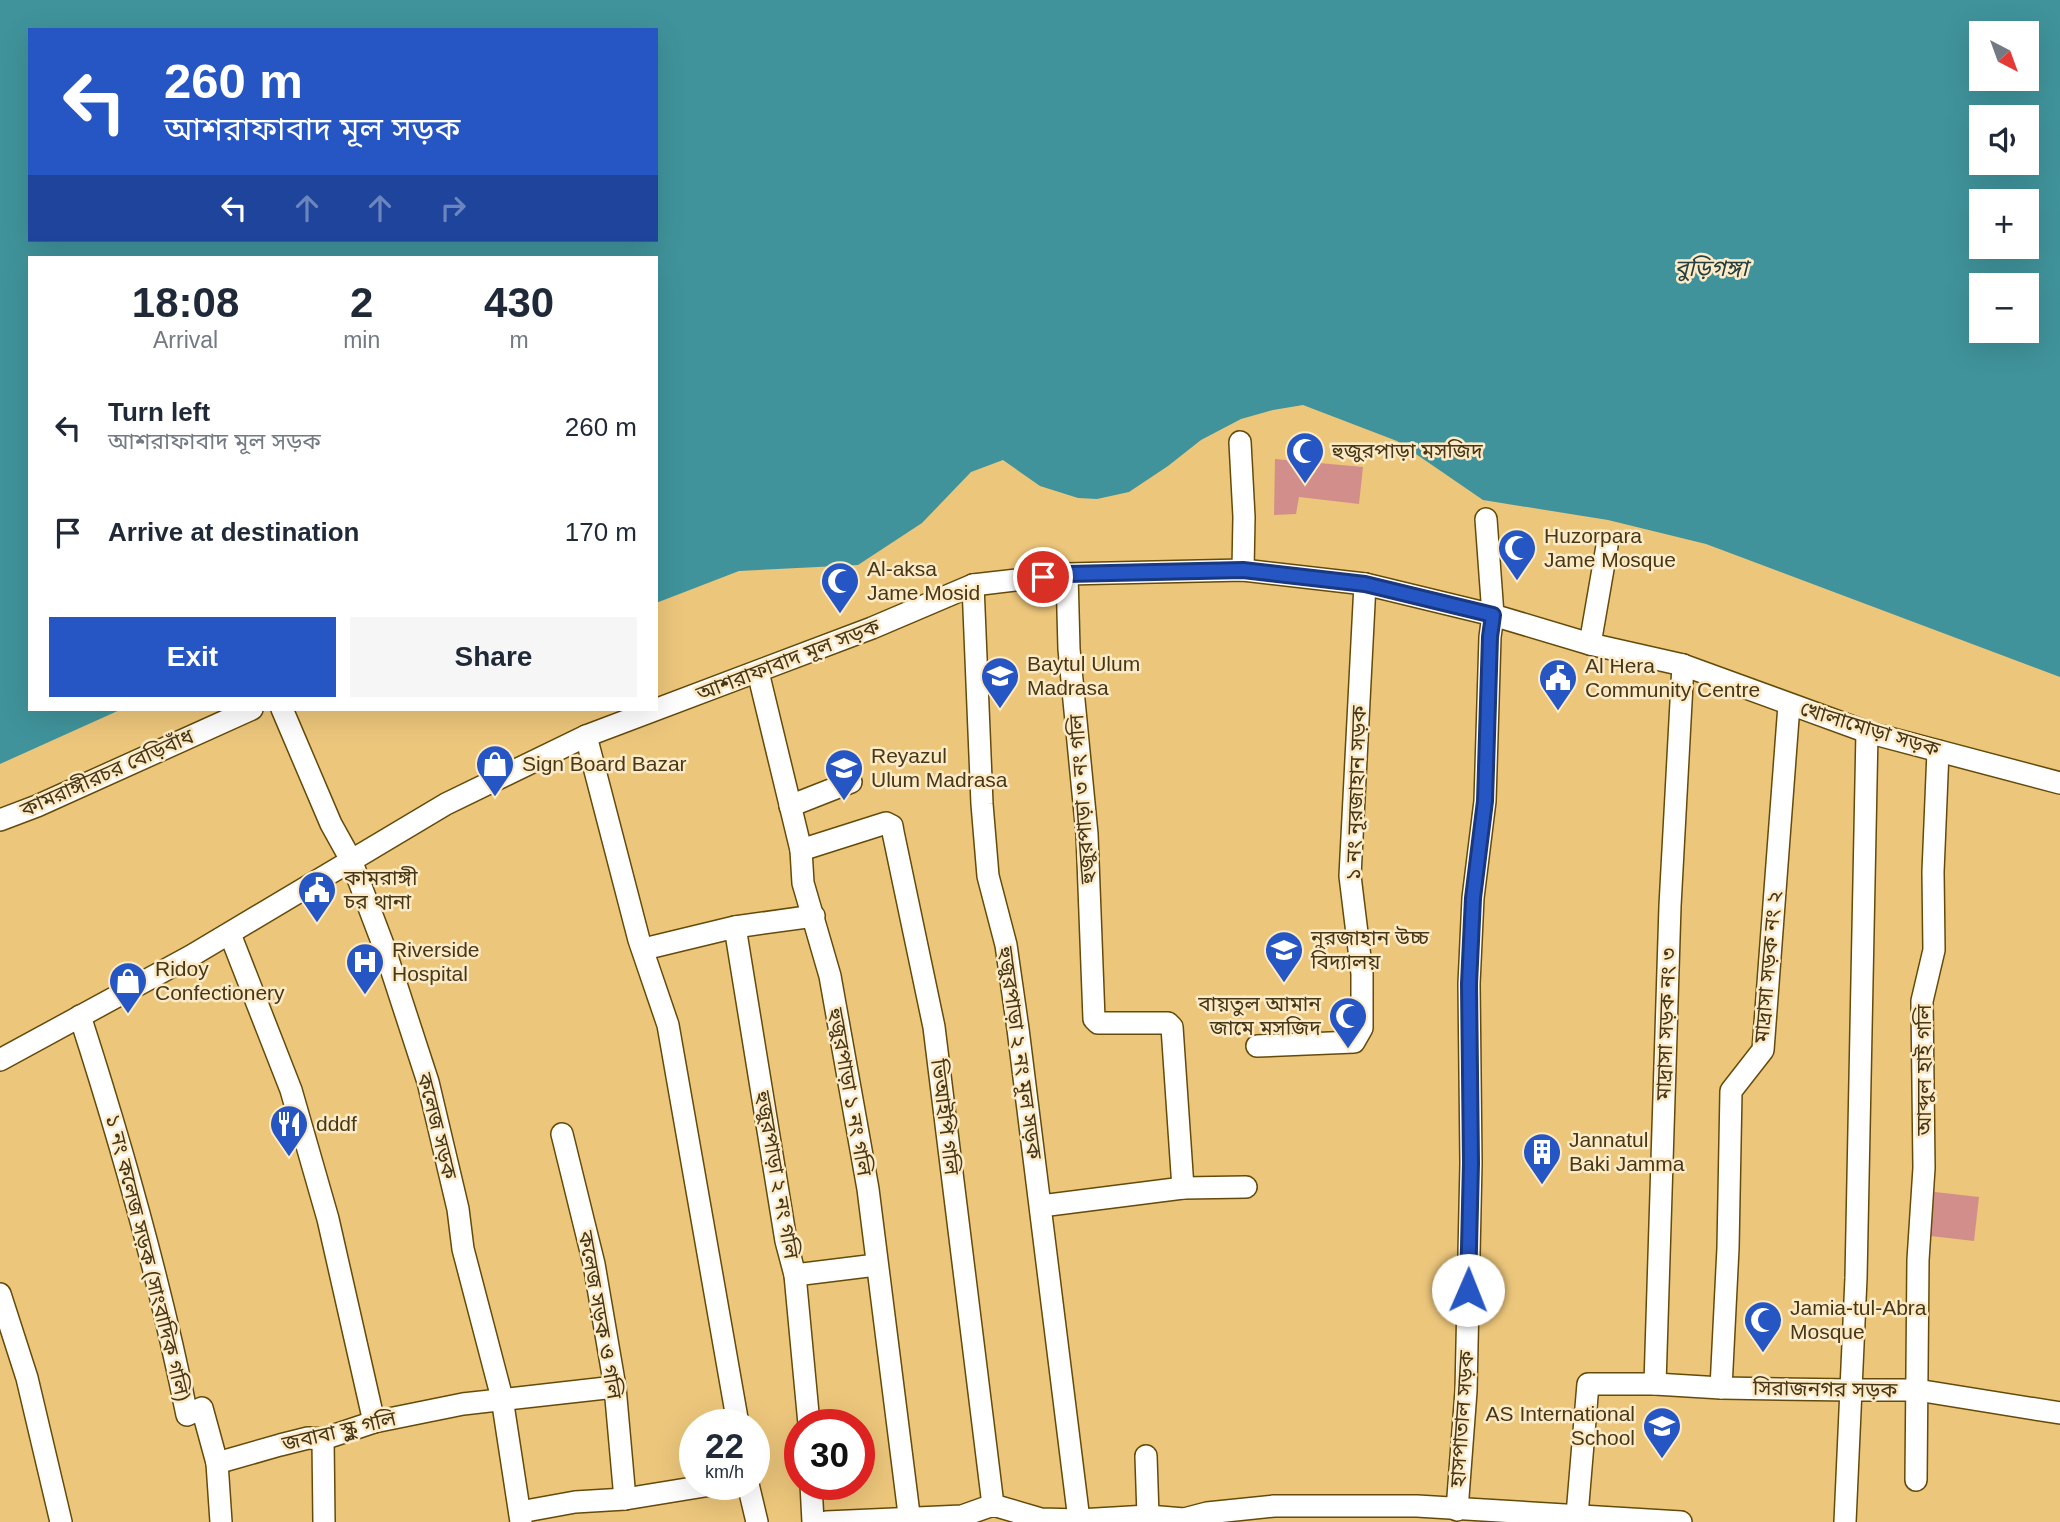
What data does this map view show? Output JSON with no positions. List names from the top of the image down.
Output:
{
  "streets": {
    "street": [
      "আশরাফাবাদ মূল সড়ক",
      "খোলামোড়া সড়ক",
      "কামরাঙ্গীরচর বেড়িবাঁধ",
      "১ নং নূরজাহান সড়ক",
      "হুজুরপাড়া ৩ নং গলি",
      "মাদ্রাসা সড়ক নং ২",
      "মাদ্রাসা সড়ক নং ৩",
      "হুজুরপাড়া ২ নং মূল সড়ক",
      "আব্দুল হাই গলি",
      "হুজুরপাড়া ১ নং গলি",
      "ভিআইপি গলি",
      "কলেজ সড়ক",
      "হুজুরপাড়া ২ নং গলি",
      "১ নং কলেজ সড়ক (সাংবাদিক গলি)",
      "কলেজ সড়ক ও গলি",
      "সিরাজনগর সড়ক",
      "হাসপাতাল সড়ক",
      "জবাবা স্কুল গলি"
    ]
  },
  "crossings": [
    ["আশরাফাবাদ মূল সড়ক", "খোলামোড়া সড়ক"],
    ["আশরাফাবাদ মূল সড়ক", "১ নং নূরজাহান সড়ক"],
    ["আশরাফাবাদ মূল সড়ক", "হুজুরপাড়া ৩ নং গলি"],
    ["আশরাফাবাদ মূল সড়ক", "মাদ্রাসা সড়ক নং ৩"],
    ["আশরাফাবাদ মূল সড়ক", "হুজুরপাড়া ২ নং মূল সড়ক"],
    ["আশরাফাবাদ মূল সড়ক", "হুজুরপাড়া ১ নং গলি"],
    ["আশরাফাবাদ মূল সড়ক", "কলেজ সড়ক"],
    ["আশরাফাবাদ মূল সড়ক", "১ নং কলেজ সড়ক (সাংবাদিক গলি)"],
    ["আশরাফাবাদ মূল সড়ক", "হাসপাতাল সড়ক"],
    ["খোলামোড়া সড়ক", "মাদ্রাসা সড়ক নং ২"],
    ["খোলামোড়া সড়ক", "মাদ্রাসা সড়ক নং ৩"],
    ["খোলামোড়া সড়ক", "আব্দুল হাই গলি"],
    ["মাদ্রাসা সড়ক নং ২", "সিরাজনগর সড়ক"],
    ["মাদ্রাসা সড়ক নং ৩", "সিরাজনগর সড়ক"],
    ["আব্দুল হাই গলি", "সিরাজনগর সড়ক"],
    ["হুজুরপাড়া ১ নং গলি", "ভিআইপি গলি"],
    ["কলেজ সড়ক", "জবাবা স্কুল গলি"],
    ["১ নং কলেজ সড়ক (সাংবাদিক গলি)", "জবাবা স্কুল গলি"],
    ["কলেজ সড়ক ও গলি", "জবাবা স্কুল গলি"]
  ],
  "water": ["বুড়িগঙ্গা"],
  "places": {
    "mosque": [
      "হুজুরপাড়া মসজিদ",
      "Huzorpara Jame Mosque",
      "Al-aksa Jame Mosid",
      "বায়তুল আমান জামে মসজিদ",
      "Jamia-tul-Abra Mosque"
    ],
    "school or university": [
      "Baytul Ulum Madrasa",
      "Reyazul Ulum Madrasa",
      "নুরজাহান উচ্চ বিদ্যালয়",
      "AS International School"
    ],
    "public building": ["Al Hera Community Centre", "কামরাঙ্গী চর থানা"],
    "shop": ["Sign Board Bazar", "Ridoy Confectionery"],
    "hospital": ["Riverside Hospital"],
    "restaurant": ["dddf"],
    "building": ["Jannatul Baki Jamma"]
  },
  "north": "bottom right",
  "page": {
    "map_buttons": ["+", "−"],
    "turn": ["260 m", "আশরাফাবাদ মূল সড়ক"],
    "eta": [
      "18:08",
      "Arrival",
      "2",
      "min",
      "430",
      "m"
    ],
    "list": [
      {
        "name": "Turn left",
        "note": "আশরাফাবাদ মূল সড়ক",
        "value": "260 m"
      },
      {
        "name": "Arrive at destination",
        "value": "170 m"
      }
    ],
    "buttons": ["Exit", "Share"],
    "speed": "22 km/h",
    "limit": "30"
  }
}
